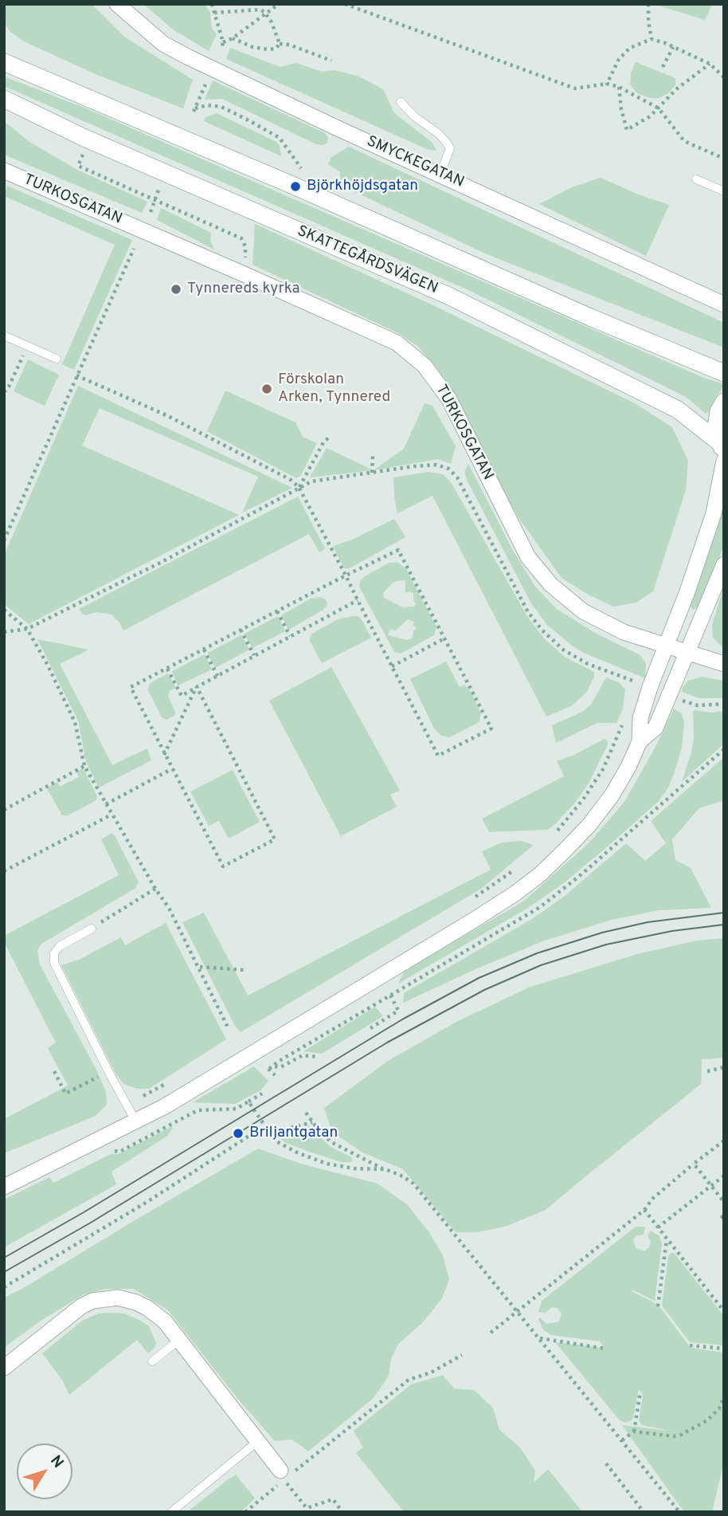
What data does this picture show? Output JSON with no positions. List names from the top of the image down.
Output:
{
  "streets": {
    "street": ["SMYCKEGATAN", "TURKOSGATAN", "SKATTEGÅRDSVÄGEN"]
  },
  "places": [
    "Björkhöjdsgatan",
    "Tynnereds kyrka",
    "Förskolan Arken, Tynnered",
    "Briljantgatan"
  ],
  "north": "top right"
}
